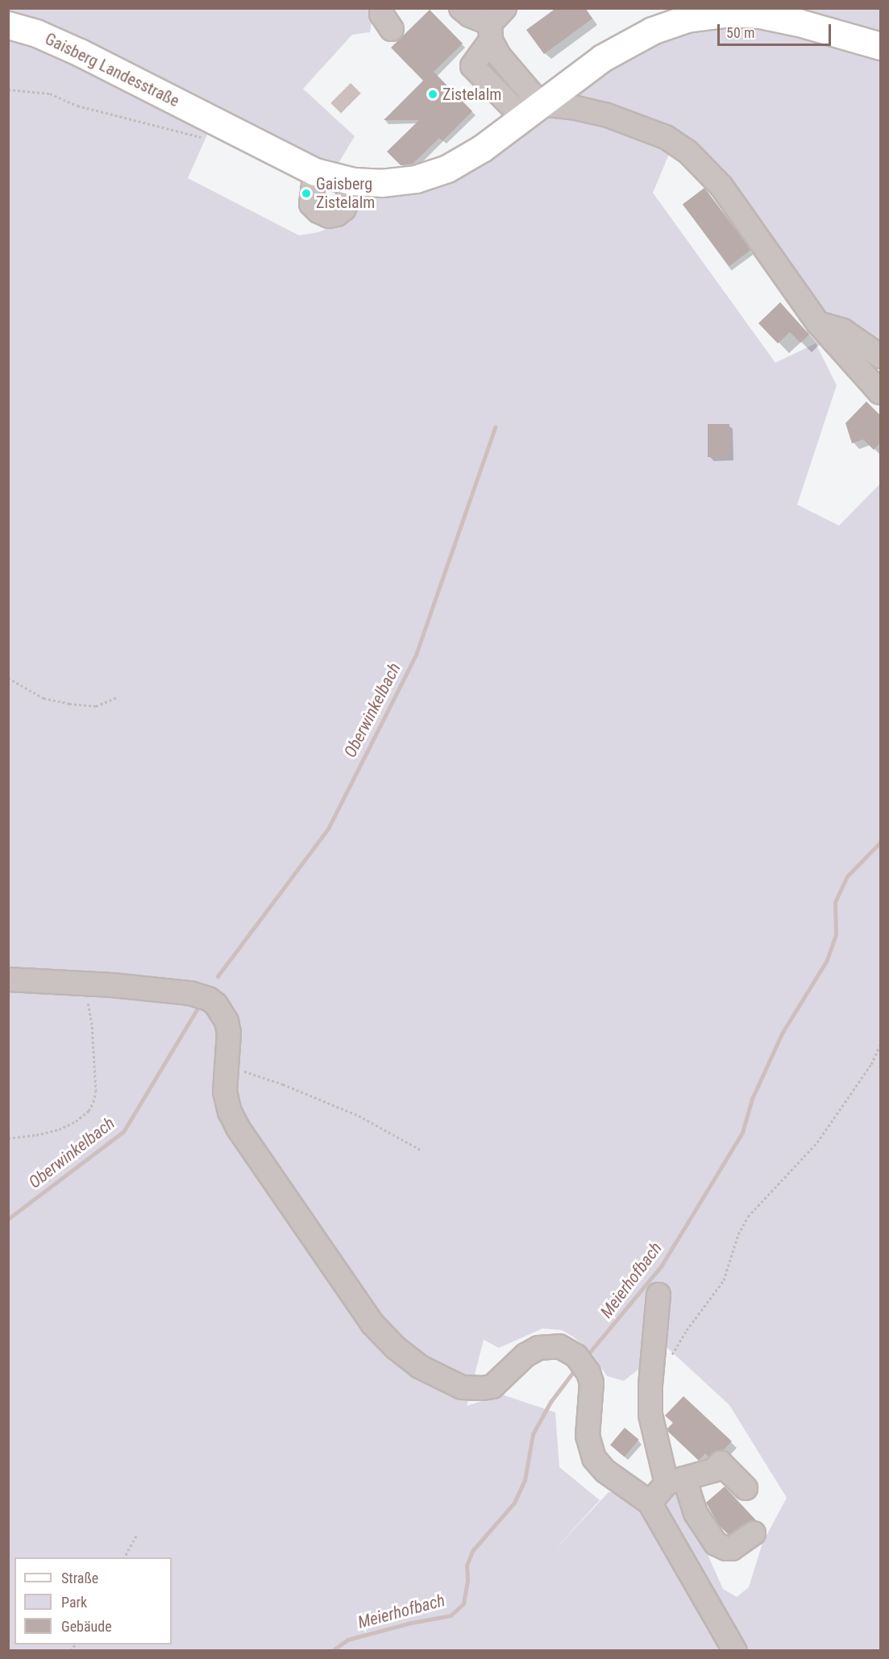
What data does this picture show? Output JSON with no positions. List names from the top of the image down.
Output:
{
  "streets": {
    "main road": ["Gaisberg Landesstraße"]
  },
  "water": ["Oberwinkelbach", "Meierhofbach"],
  "places": ["Zistelalm", "Gaisberg Zistelalm"],
  "legend": ["Straße", "Park", "Gebäude"],
  "scale_bar": "50 m"
}
